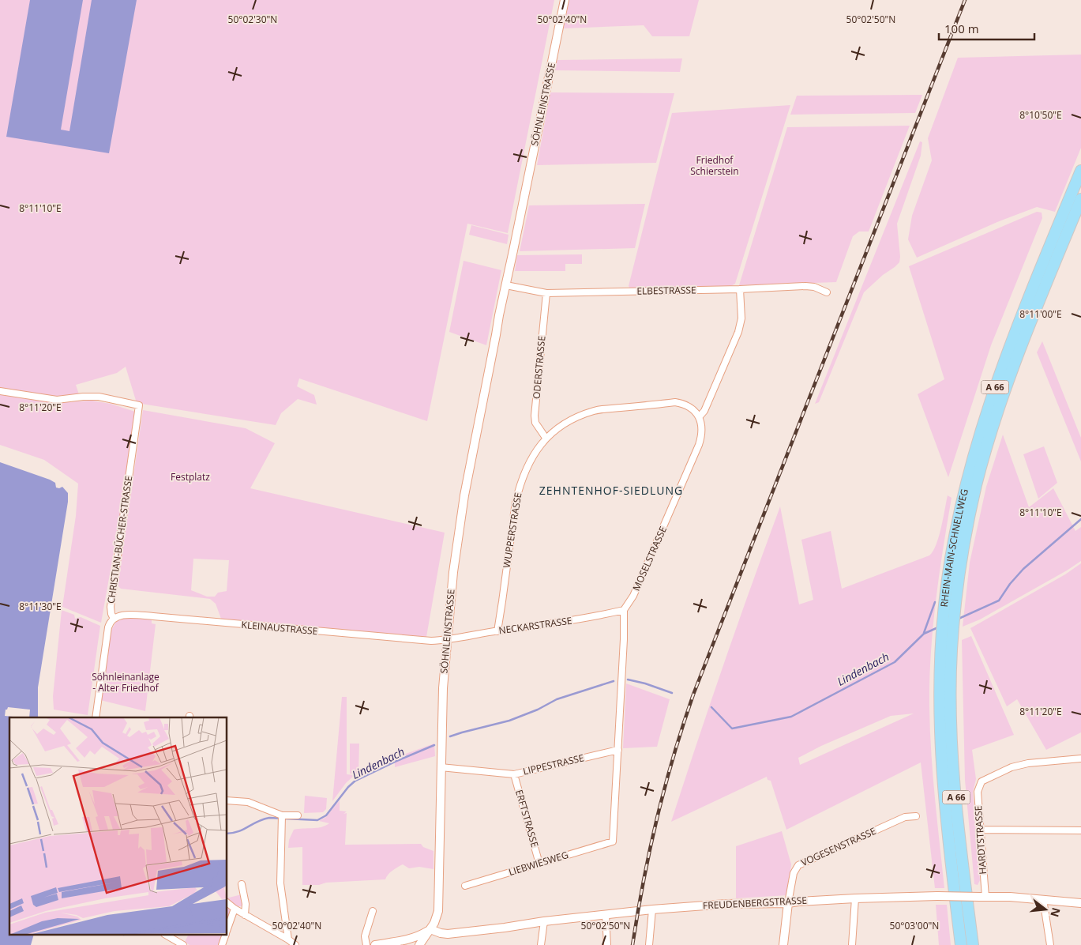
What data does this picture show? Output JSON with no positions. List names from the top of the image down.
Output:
{
  "streets": {
    "highway": ["A 66", "RHEIN-MAIN-SCHNELLWEG"],
    "street": [
      "SÖHNLEINSTRASSE",
      "ELBESTRASSE",
      "ODERSTRASSE",
      "WUPPERSTRASSE",
      "CHRISTIAN-BÜCHER-STRASSE",
      "MOSELSTRASSE",
      "NECKARSTRASSE",
      "KLEINAUSTRASSE",
      "LIPPESTRASSE",
      "ERFTSTRASSE",
      "HARDTSTRASSE",
      "VOGESENSTRASSE",
      "LIEBWIESWEG",
      "FREUDENBERGSTRASSE"
    ]
  },
  "crossings": [
    ["SÖHNLEINSTRASSE", "ELBESTRASSE"],
    ["SÖHNLEINSTRASSE", "NECKARSTRASSE"],
    ["SÖHNLEINSTRASSE", "KLEINAUSTRASSE"],
    ["SÖHNLEINSTRASSE", "LIPPESTRASSE"],
    ["SÖHNLEINSTRASSE", "FREUDENBERGSTRASSE"],
    ["ELBESTRASSE", "ODERSTRASSE"],
    ["ODERSTRASSE", "WUPPERSTRASSE"],
    ["WUPPERSTRASSE", "MOSELSTRASSE"],
    ["WUPPERSTRASSE", "NECKARSTRASSE"],
    ["CHRISTIAN-BÜCHER-STRASSE", "KLEINAUSTRASSE"],
    ["MOSELSTRASSE", "NECKARSTRASSE"],
    ["NECKARSTRASSE", "KLEINAUSTRASSE"],
    ["LIPPESTRASSE", "ERFTSTRASSE"],
    ["LIPPESTRASSE", "LIEBWIESWEG"],
    ["ERFTSTRASSE", "LIEBWIESWEG"],
    ["HARDTSTRASSE", "FREUDENBERGSTRASSE"],
    ["VOGESENSTRASSE", "FREUDENBERGSTRASSE"]
  ],
  "districts": ["ZEHNTENHOF-SIEDLUNG"],
  "water": ["Lindenbach"],
  "parks": ["Friedhof Schierstein", "Festplatz", "Söhnleinanlage - Alter Friedhof"],
  "scale_bar": "100 m",
  "north": "right",
  "coordinates": [
    "50°02'30\"N",
    "50°02'40\"N",
    "50°02'50\"N",
    "8°10'50\"E",
    "8°11'10\"E",
    "8°11'00\"E",
    "8°11'20\"E",
    "8°11'30\"E",
    "50°03'00\"N"
  ]
}
